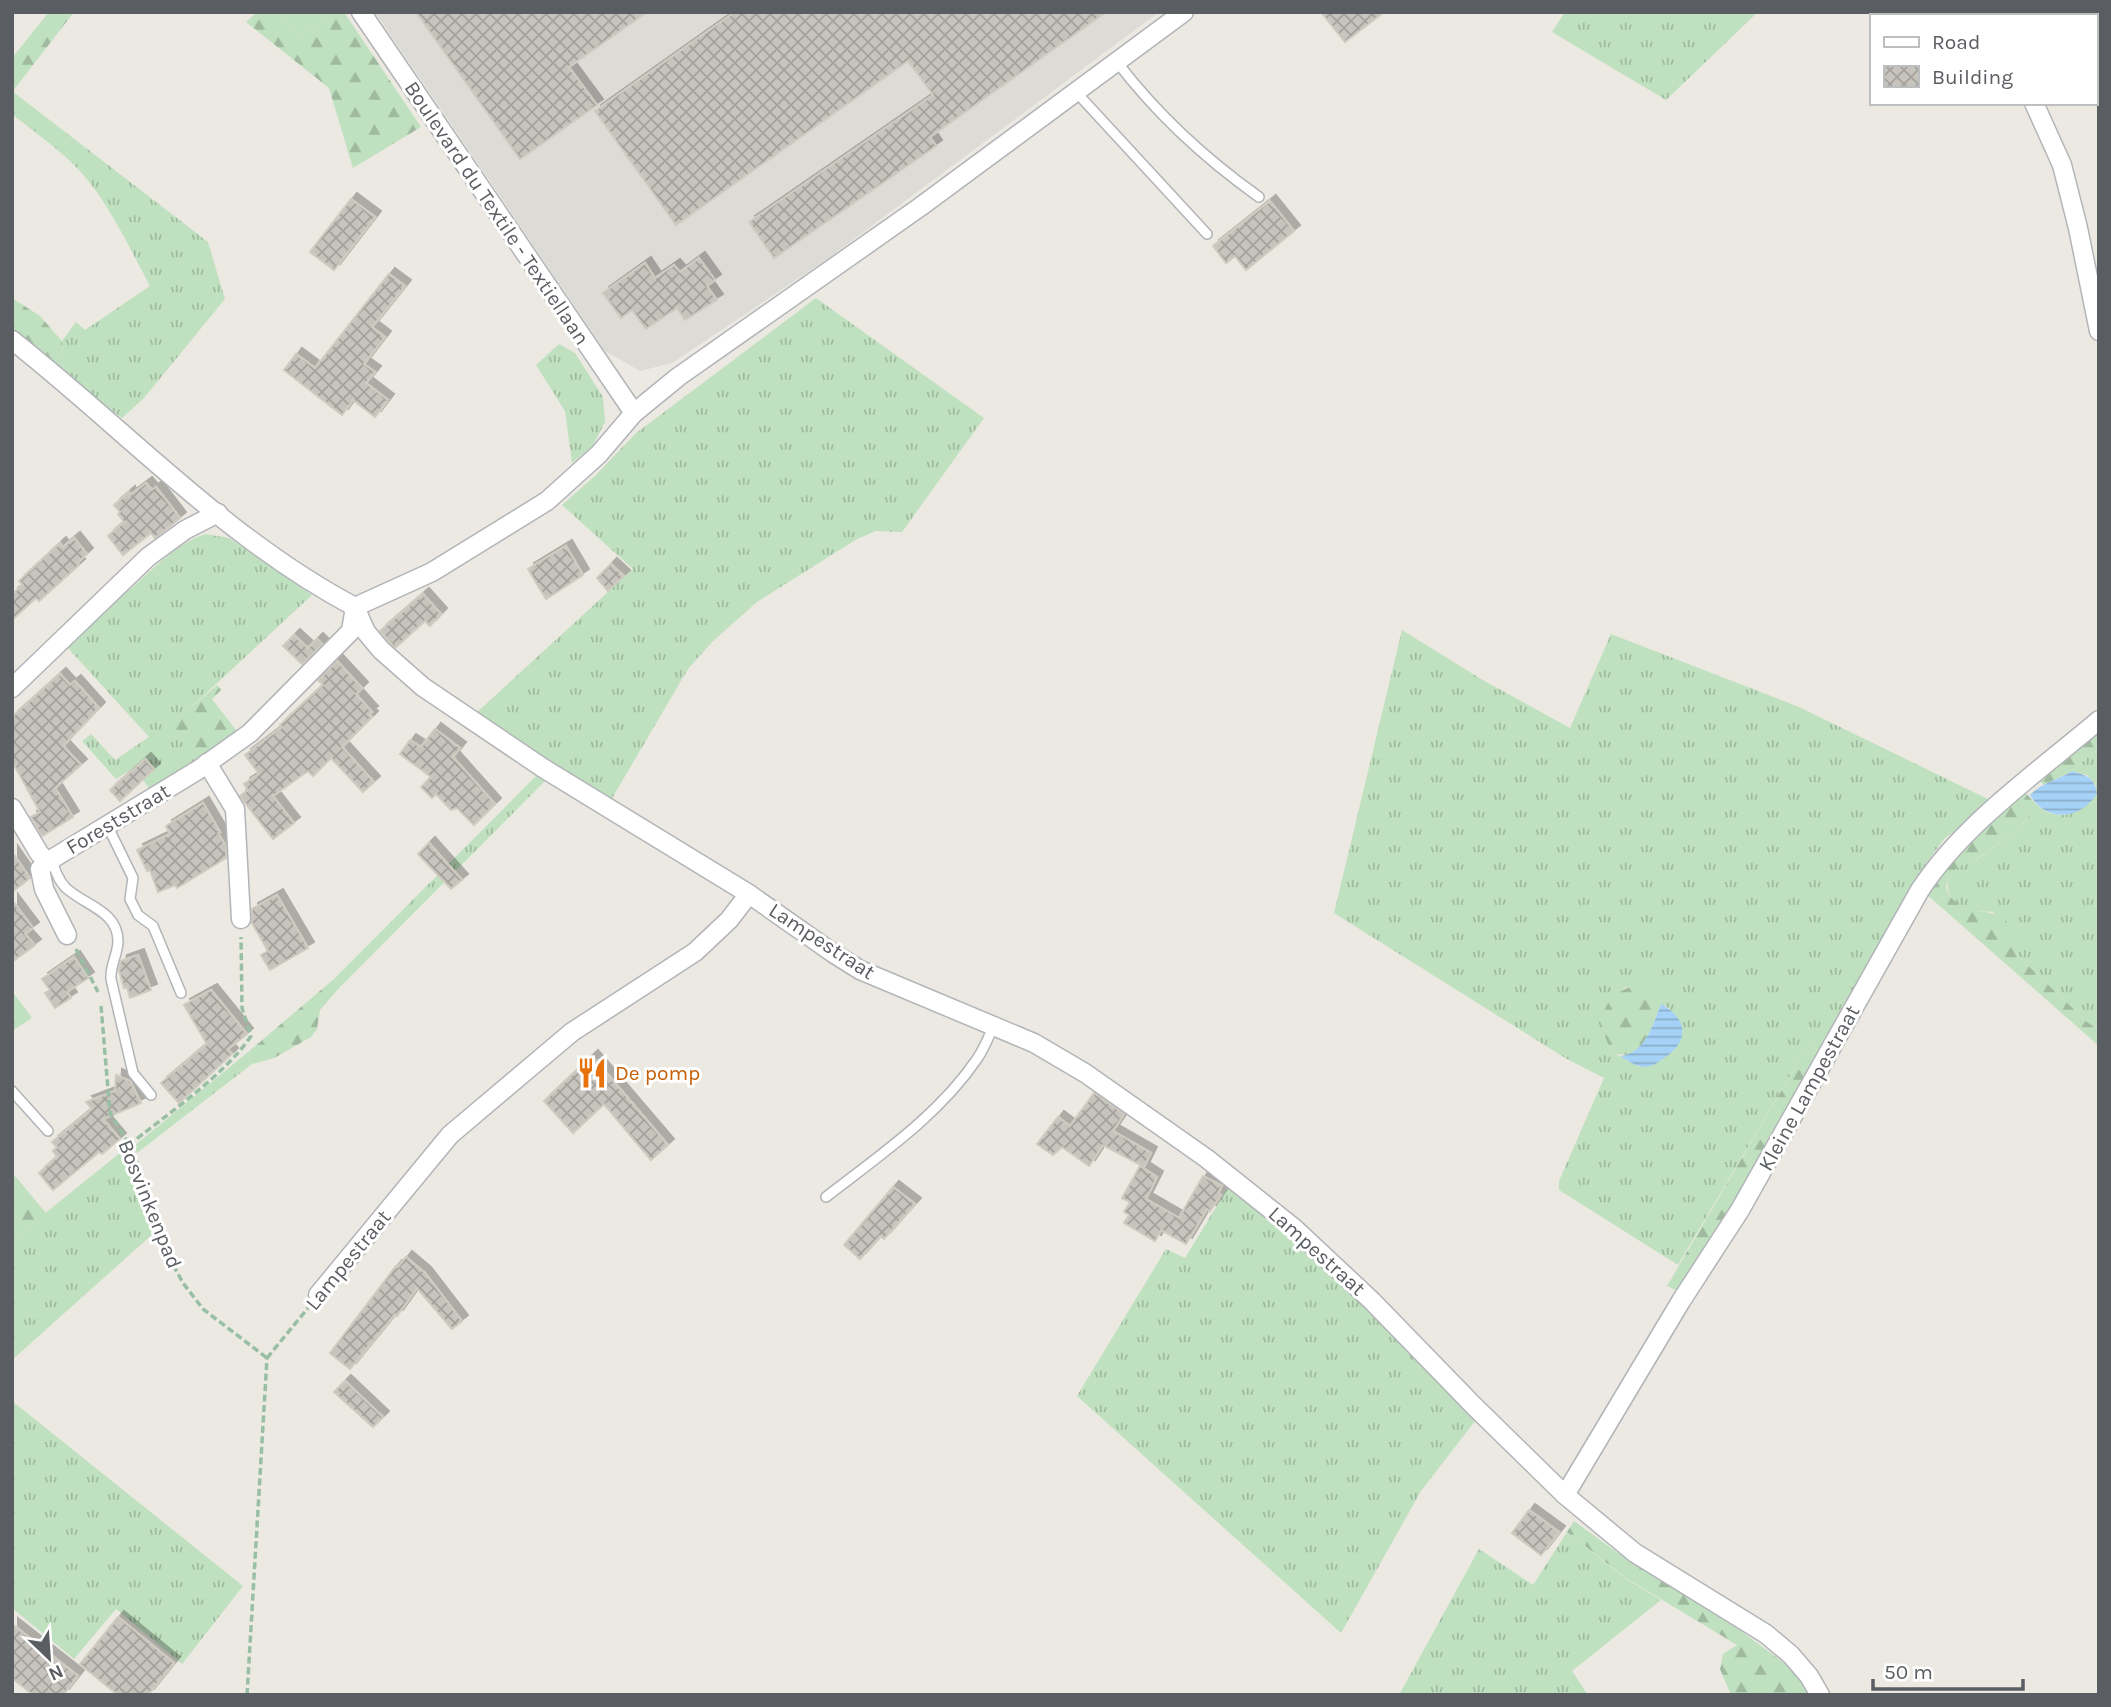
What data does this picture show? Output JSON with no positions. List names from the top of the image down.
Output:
{
  "streets": {
    "street": [
      "Boulevard du Textile - Textiellaan",
      "Foreststraat",
      "Lampestraat",
      "Kleine Lampestraat"
    ],
    "path": ["Bosvinkenpad"]
  },
  "crossings": [
    ["Foreststraat", "Lampestraat"],
    ["Lampestraat", "Kleine Lampestraat"],
    ["Lampestraat", "Bosvinkenpad"]
  ],
  "places": {
    "restaurant": ["De pomp"]
  },
  "legend": ["Road", "Building"],
  "scale_bar": "50 m",
  "north": "bottom right"
}
